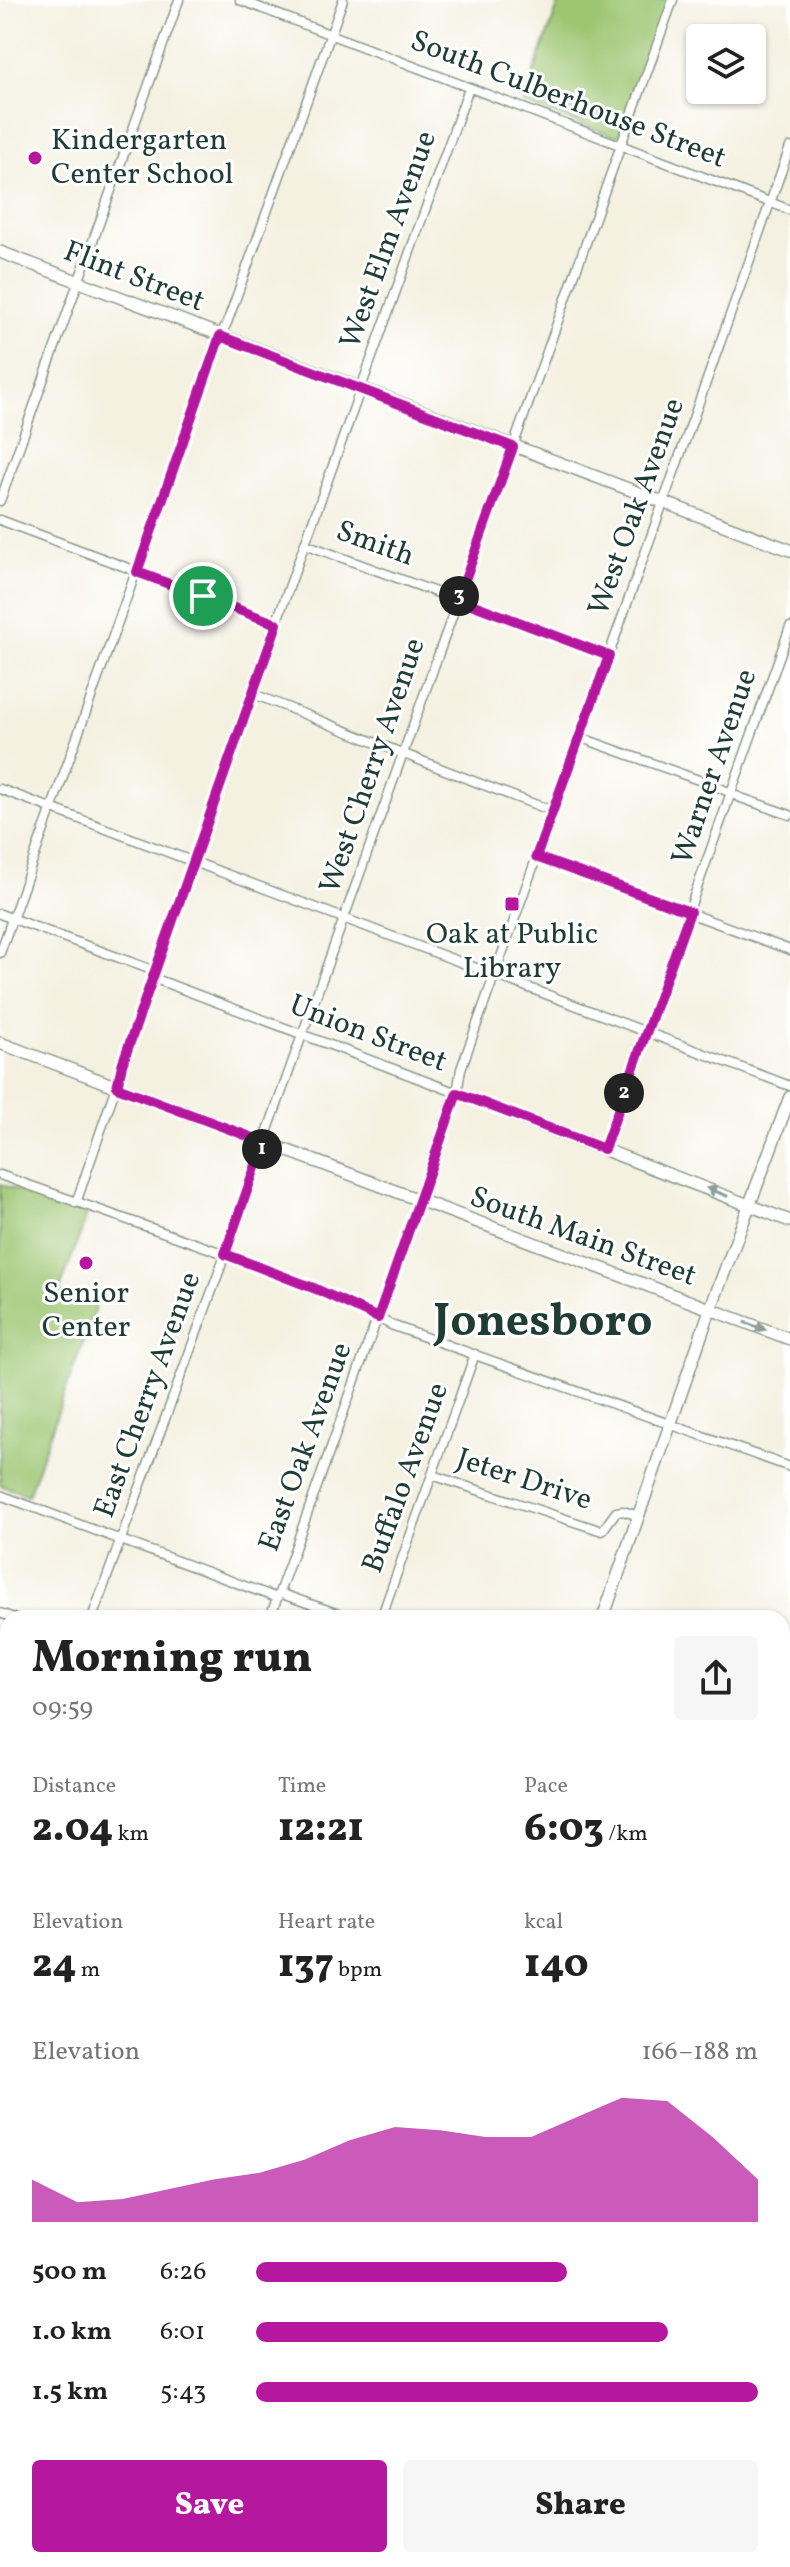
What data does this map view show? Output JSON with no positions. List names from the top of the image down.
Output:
{
  "streets": {
    "street": [
      "South Culberhouse Street",
      "West Elm Avenue",
      "Flint Street",
      "West Oak Avenue",
      "Smith",
      "West Cherry Avenue",
      "Warner Avenue",
      "Union Street",
      "South Main Street",
      "East Cherry Avenue",
      "East Oak Avenue",
      "Buffalo Avenue",
      "Jeter Drive"
    ]
  },
  "crossings": [
    ["South Culberhouse Street", "West Elm Avenue"],
    ["South Culberhouse Street", "West Oak Avenue"],
    ["South Culberhouse Street", "West Cherry Avenue"],
    ["West Elm Avenue", "Flint Street"],
    ["West Elm Avenue", "Smith"],
    ["West Elm Avenue", "Union Street"],
    ["West Elm Avenue", "South Main Street"],
    ["Flint Street", "West Oak Avenue"],
    ["Flint Street", "West Cherry Avenue"],
    ["West Oak Avenue", "Smith"],
    ["West Oak Avenue", "Union Street"],
    ["West Oak Avenue", "South Main Street"],
    ["West Oak Avenue", "East Oak Avenue"],
    ["Smith", "West Cherry Avenue"],
    ["West Cherry Avenue", "Union Street"],
    ["West Cherry Avenue", "South Main Street"],
    ["West Cherry Avenue", "East Cherry Avenue"],
    ["Warner Avenue", "Union Street"],
    ["South Main Street", "East Cherry Avenue"],
    ["South Main Street", "East Oak Avenue"],
    ["Buffalo Avenue", "Jeter Drive"]
  ],
  "districts": ["Jonesboro"],
  "places": {
    "other": ["Kindergarten Center School", "Senior Center"],
    "transit": ["Oak at Public Library"]
  },
  "page": {
    "pins": ["3", "2", "1"],
    "heading": ["Morning run", "09:59"],
    "stats": [
      ["Distance", "2.04 km"],
      ["Time", "12:21"],
      ["Pace", "6:03 /km"],
      ["Elevation", "24 m"],
      ["Heart rate", "137 bpm"],
      ["kcal", "140"]
    ],
    "chart": ["Elevation", "166–188 m"],
    "list": [
      {
        "name": "500 m",
        "note": "6:26"
      },
      {
        "name": "1.0 km",
        "note": "6:01"
      },
      {
        "name": "1.5 km",
        "note": "5:43"
      }
    ],
    "buttons": ["Save", "Share"]
  }
}
